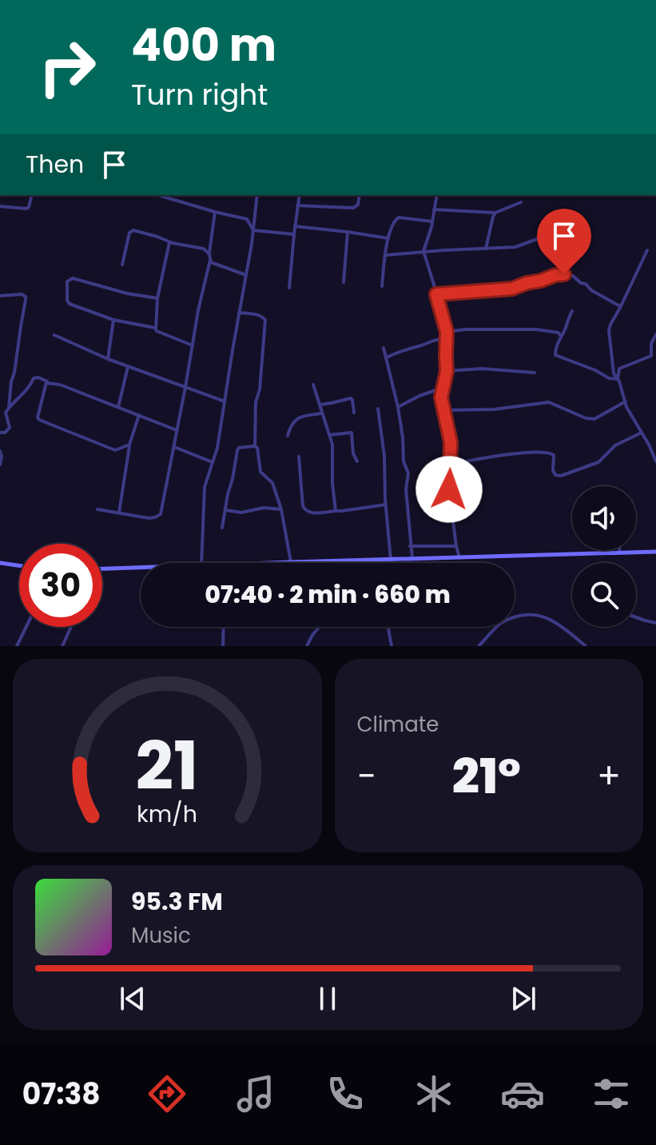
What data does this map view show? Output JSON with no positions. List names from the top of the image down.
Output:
{
  "page": {
    "turn": ["400 m", "Turn right"],
    "then": "Then",
    "limit": "30",
    "trip": "07:40 · 2 min · 660 m",
    "tile": "Climate",
    "heat": ["−", "21°", "+"],
    "song": ["95.3 FM", "Music"],
    "tabs": "07:38",
    "gauge": ["21", "km/h"]
  }
}
